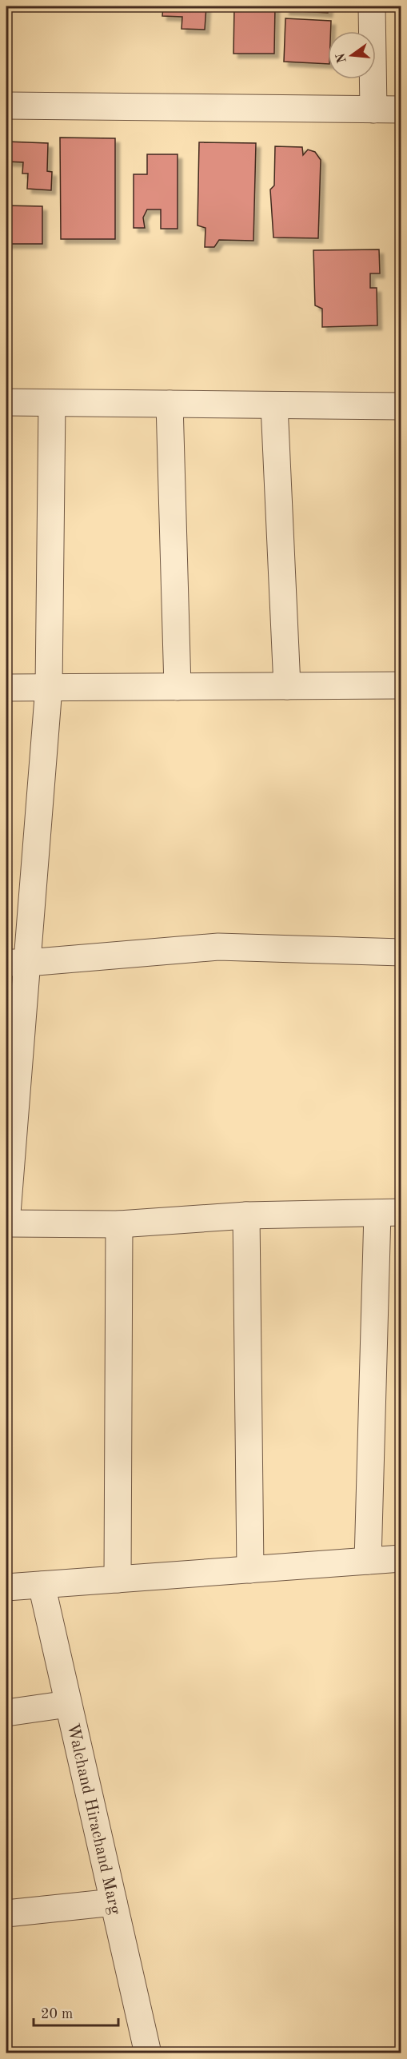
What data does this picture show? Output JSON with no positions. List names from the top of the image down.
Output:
{
  "streets": {
    "street": ["Walchand Hirachand Marg"]
  },
  "scale_bar": "20 m",
  "north": "left"
}
